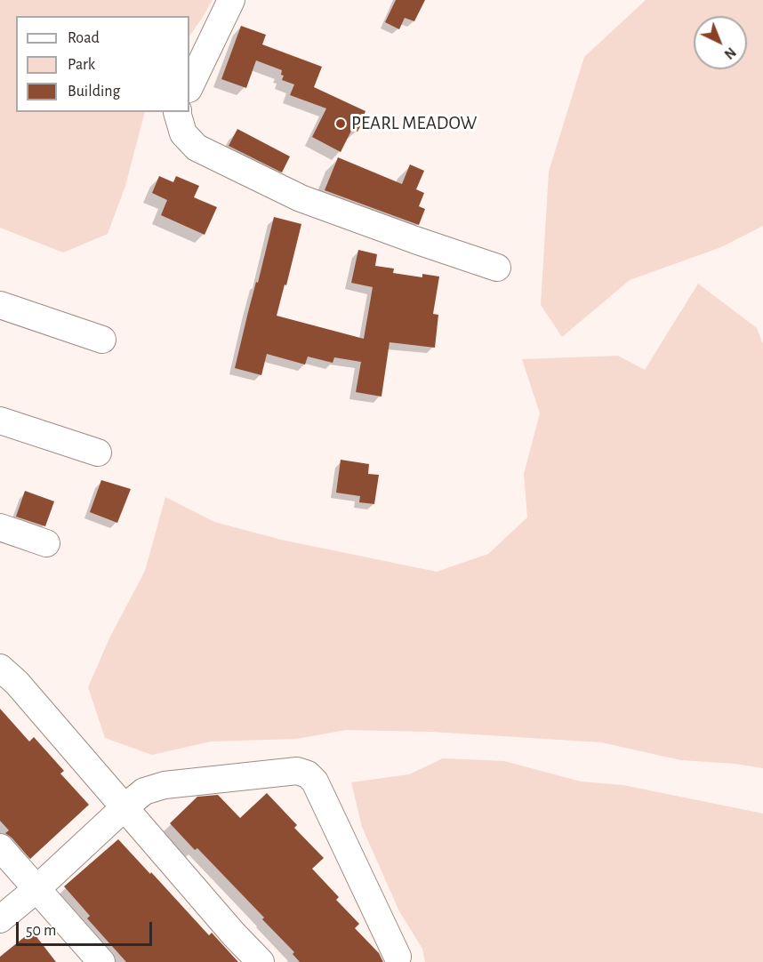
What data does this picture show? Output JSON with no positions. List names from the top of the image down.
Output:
{
  "places": ["PEARL MEADOW"],
  "legend": ["Road", "Park", "Building"],
  "scale_bar": "50 m",
  "north": "bottom right"
}
